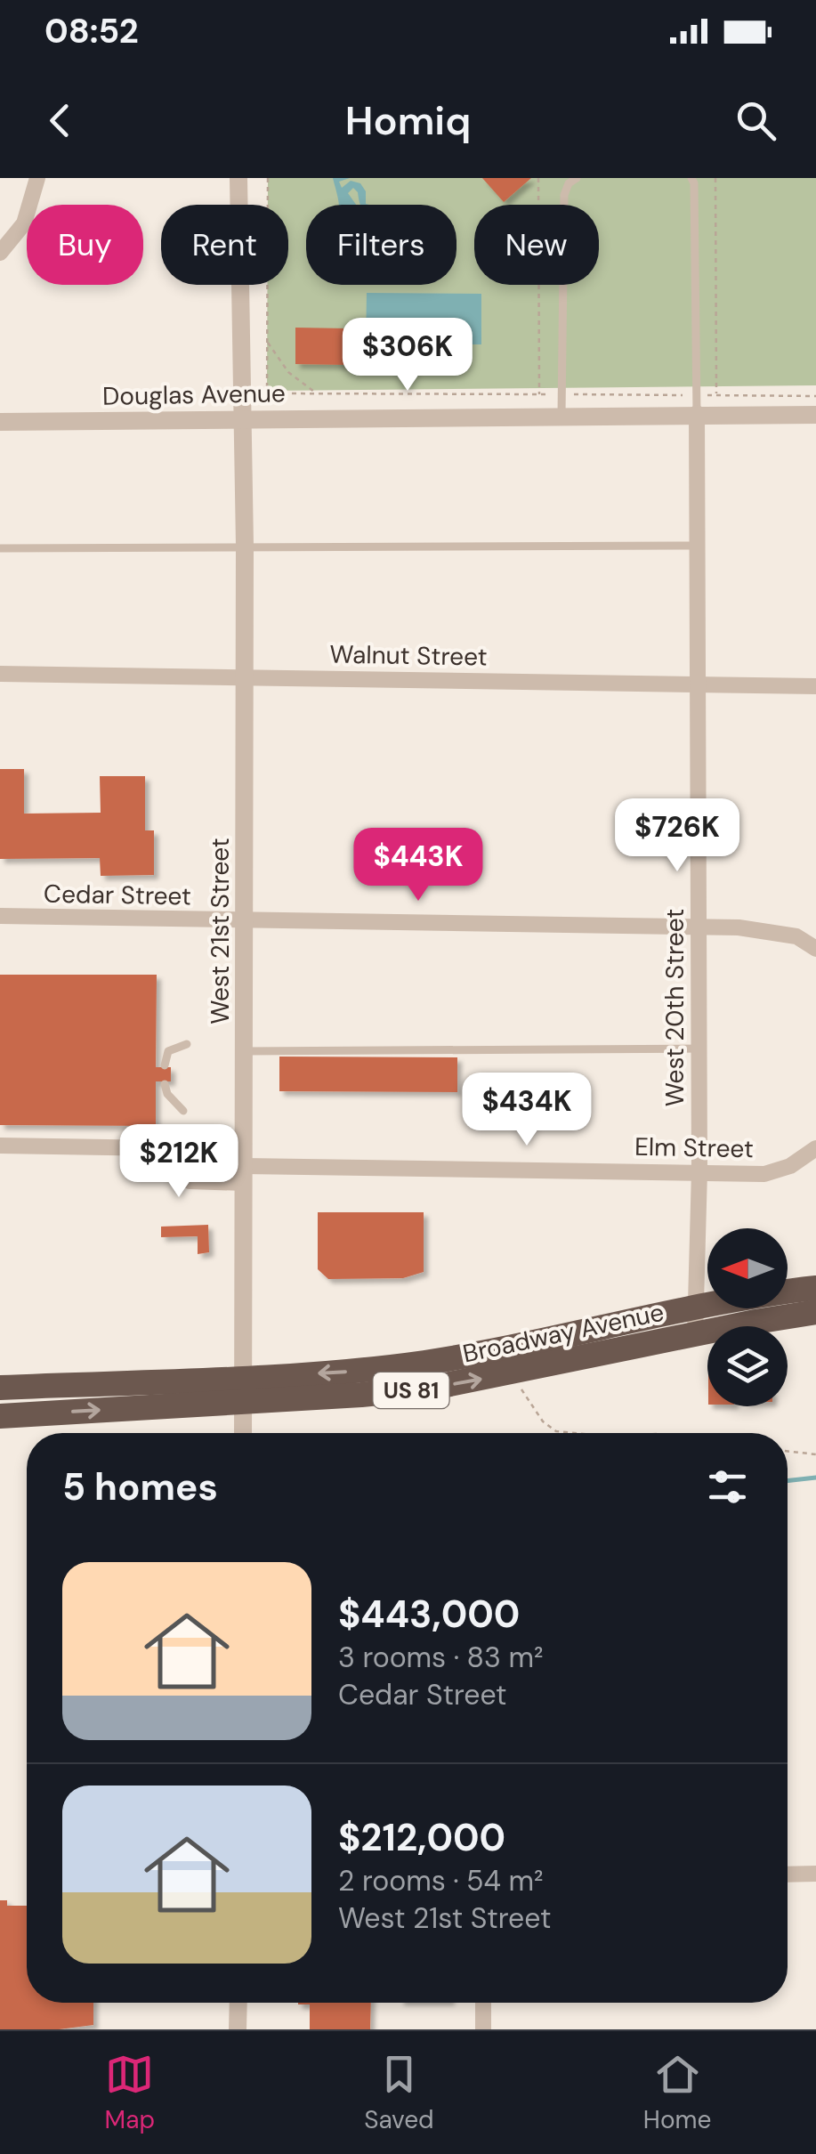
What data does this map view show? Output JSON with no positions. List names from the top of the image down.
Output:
{
  "streets": {
    "highway": ["Broadway Avenue", "US 81"],
    "street": [
      "Douglas Avenue",
      "Walnut Street",
      "Cedar Street",
      "West 21st Street",
      "West 20th Street",
      "Elm Street"
    ]
  },
  "crossings": [
    ["Douglas Avenue", "West 21st Street"],
    ["Douglas Avenue", "West 20th Street"],
    ["Walnut Street", "West 21st Street"],
    ["Walnut Street", "West 20th Street"],
    ["Cedar Street", "West 21st Street"],
    ["Cedar Street", "West 20th Street"],
    ["West 21st Street", "Elm Street"],
    ["West 21st Street", "Broadway Avenue"],
    ["West 20th Street", "Elm Street"],
    ["West 20th Street", "Broadway Avenue"]
  ],
  "north": "left",
  "page": {
    "status": "08:52",
    "header": "Homiq",
    "chip": [
      "Buy",
      "Rent",
      "Filters",
      "New"
    ],
    "price": [
      "$306K",
      "$726K",
      "$443K",
      "$434K",
      "$212K"
    ],
    "heading": "5 homes",
    "list": [
      {
        "name": "$443,000",
        "note": "3 rooms · 83 m² · Cedar Street"
      },
      {
        "name": "$212,000",
        "note": "2 rooms · 54 m² · West 21st Street"
      }
    ],
    "tabs": ["Map", "Saved", "Home"]
  }
}
